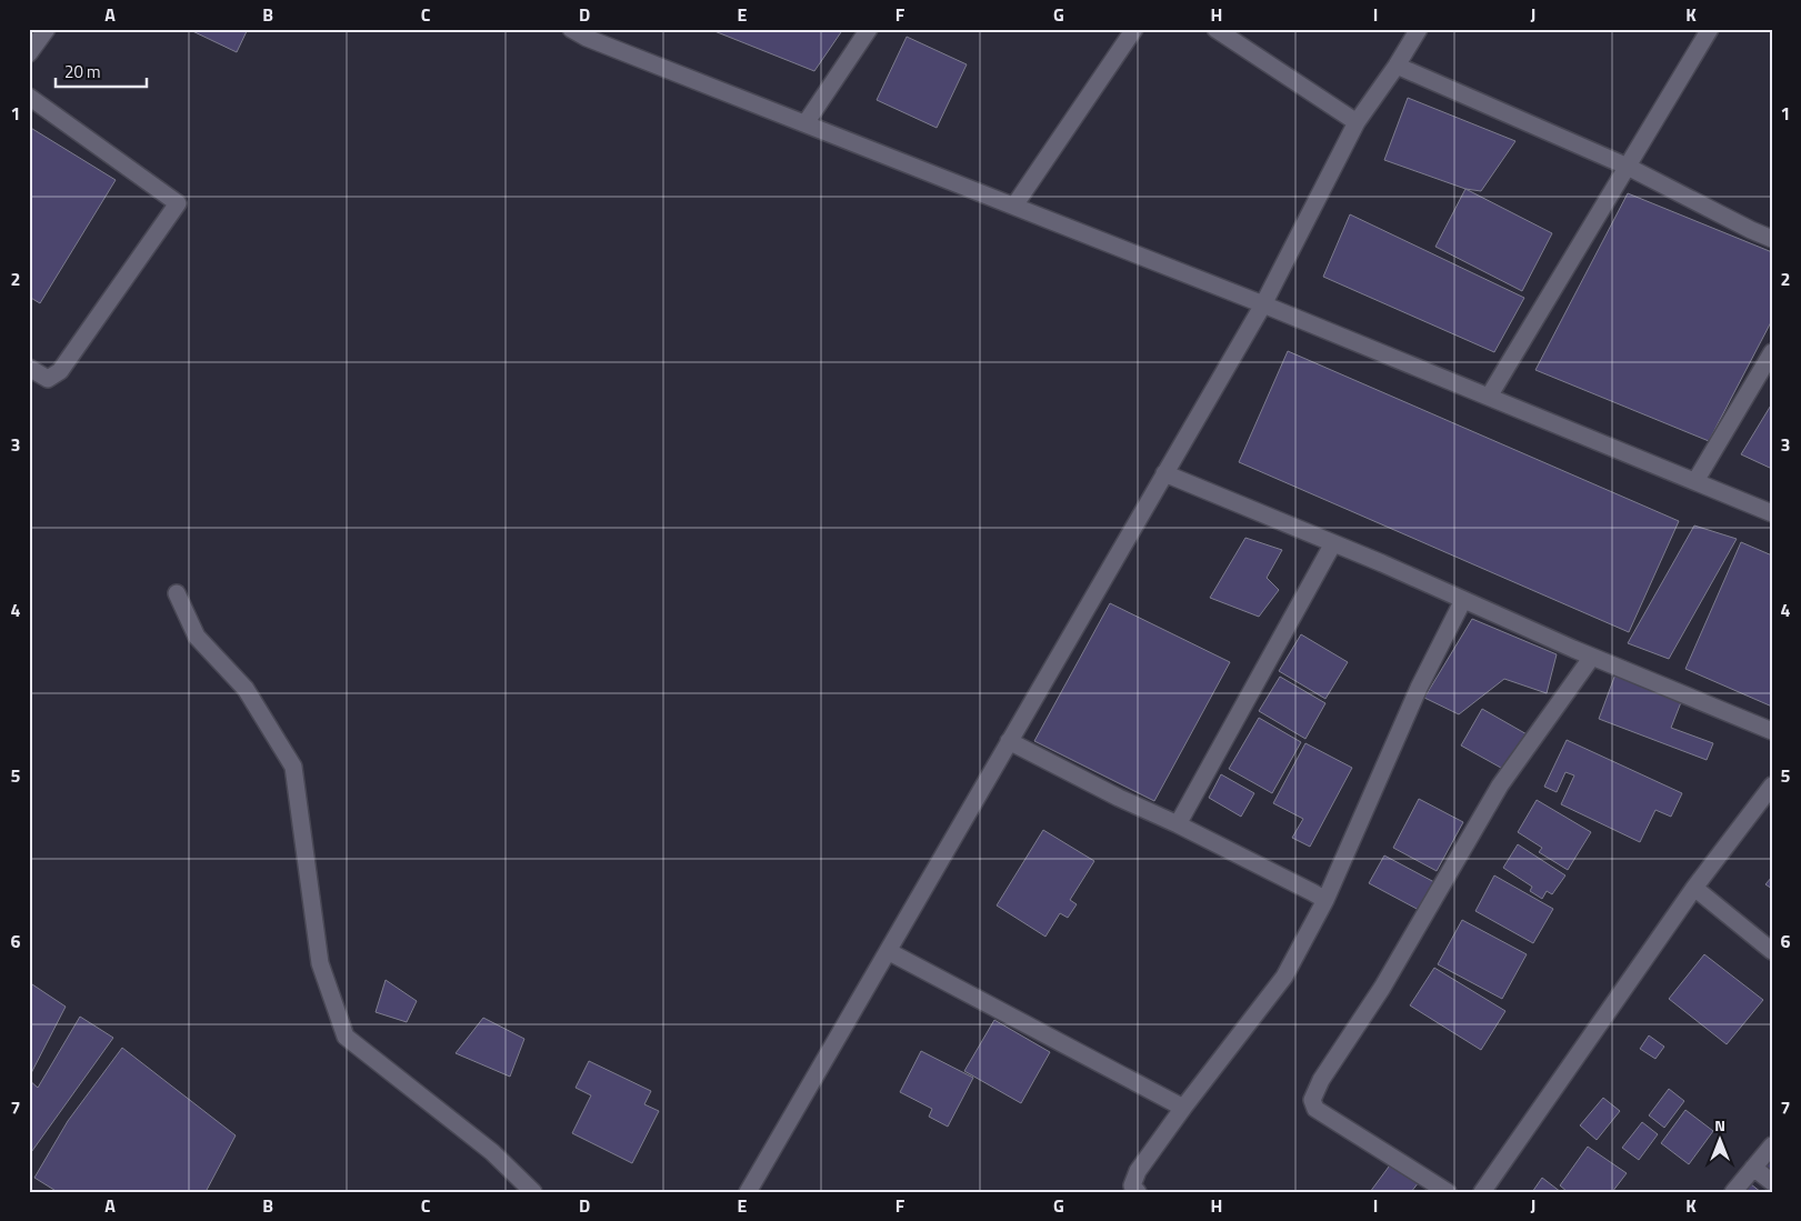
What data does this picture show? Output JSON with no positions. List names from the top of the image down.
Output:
{
  "scale_bar": "20 m",
  "north": "top",
  "grid": {
    "columns": [
      "A",
      "B",
      "C",
      "D",
      "E",
      "F",
      "G",
      "H",
      "I",
      "J",
      "K"
    ],
    "rows": [
      "1",
      "2",
      "3",
      "4",
      "5",
      "6",
      "7"
    ]
  }
}
